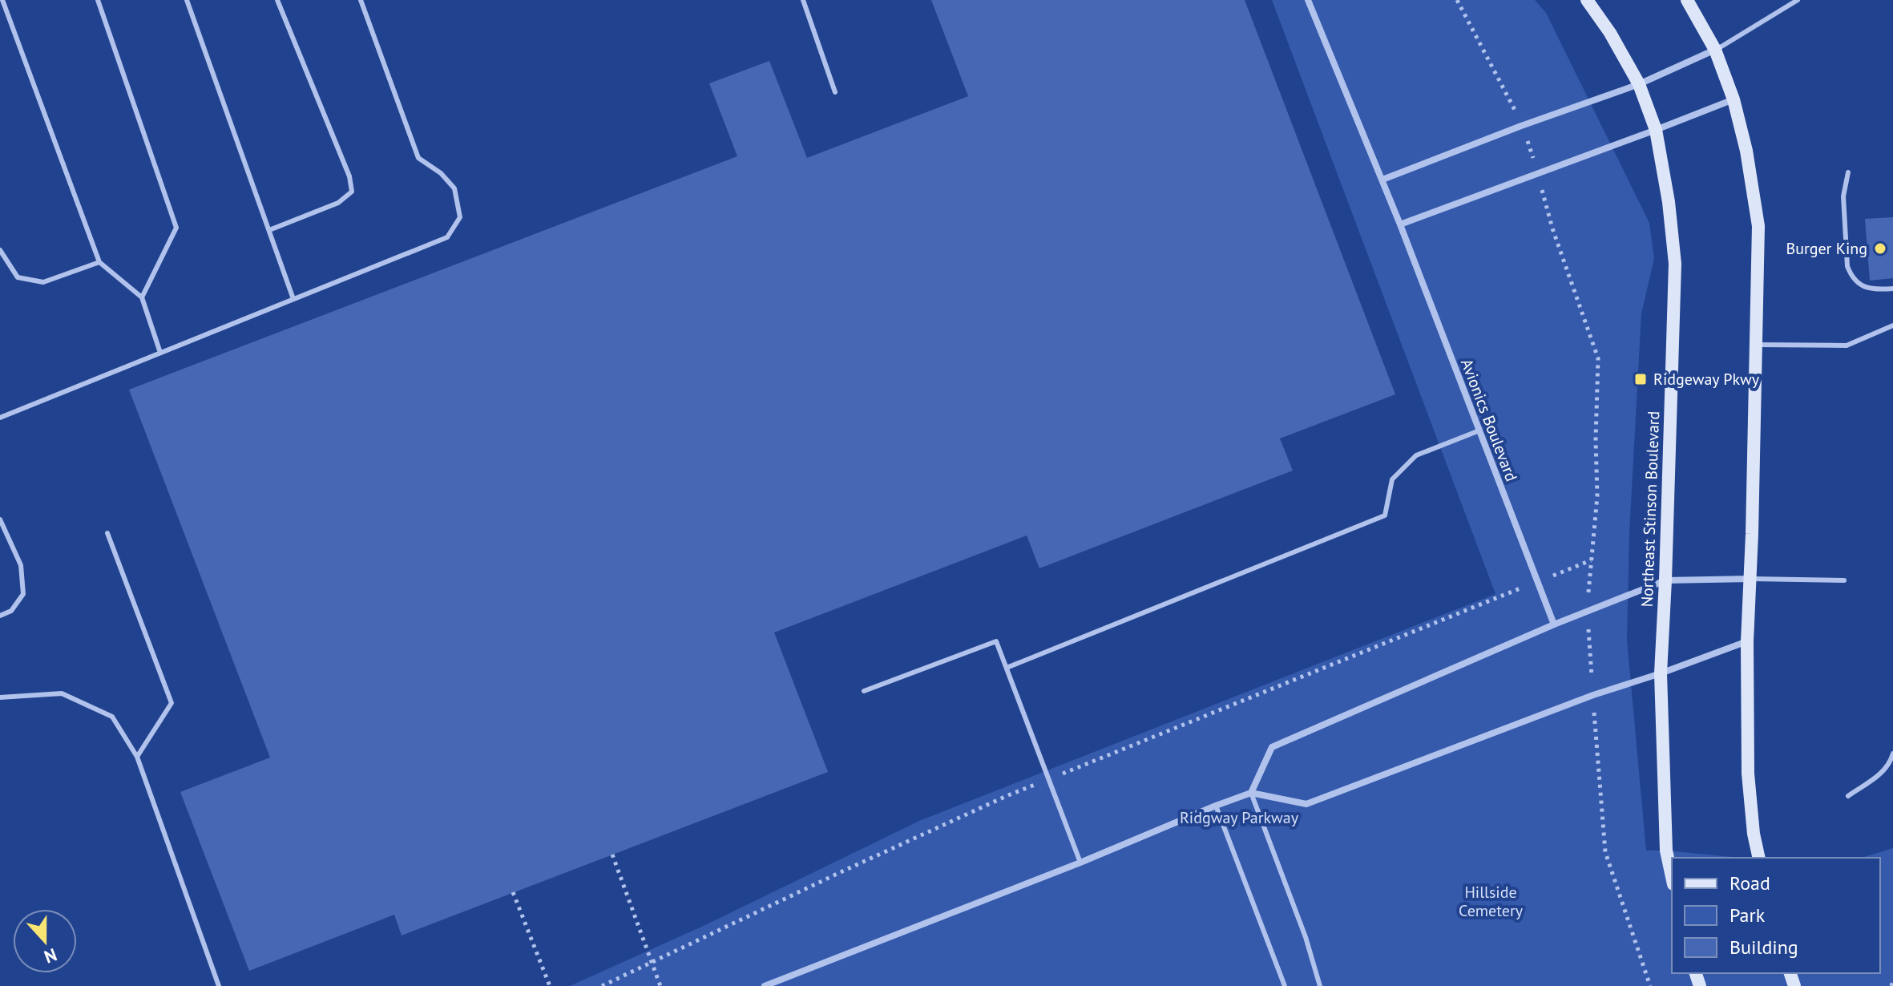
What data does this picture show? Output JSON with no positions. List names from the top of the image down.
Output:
{
  "streets": {
    "main road": ["Northeast Stinson Boulevard"],
    "street": ["Avionics Boulevard"]
  },
  "parks": ["Ridgway Parkway", "Hillside Cemetery"],
  "places": {
    "other": ["Burger King"],
    "transit": ["Ridgeway Pkwy"]
  },
  "legend": ["Road", "Park", "Building"],
  "north": "bottom"
}
